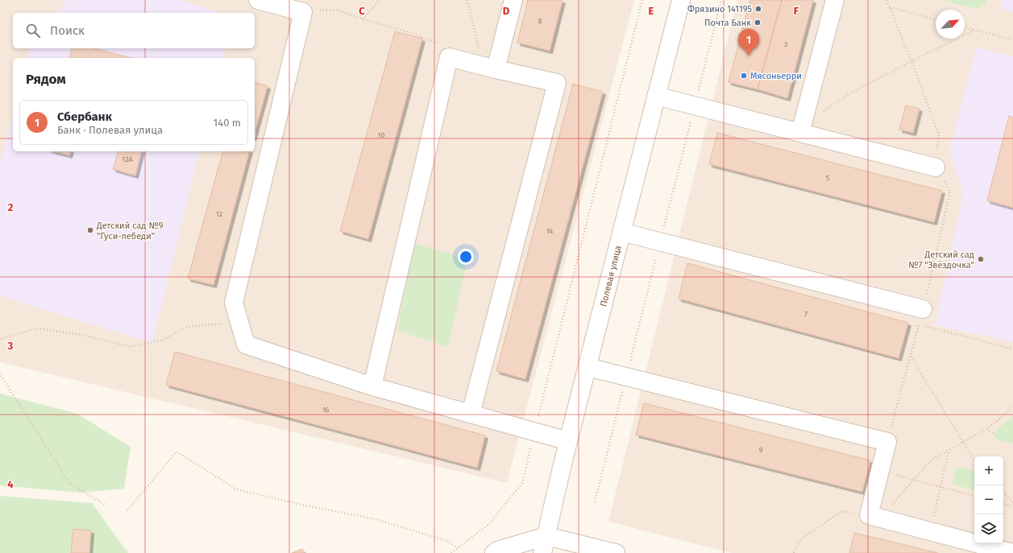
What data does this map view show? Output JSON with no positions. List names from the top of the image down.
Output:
{
  "streets": {
    "street": ["Полевая улица"]
  },
  "places": [
    "Фрязино 141195",
    "Почта Банк",
    "Мясоньерри",
    "Детский сад №9 \"Гуси-лебеди\"",
    "Детский сад №7 \"Звёздочка\""
  ],
  "house_numbers": [
    "8",
    "3",
    "10",
    "12А",
    "5",
    "12",
    "14",
    "7",
    "16",
    "9"
  ],
  "north": "top right",
  "page": {
    "search": "Поиск",
    "pins": "1",
    "heading": "Рядом",
    "list": [
      {
        "mark": "1",
        "name": "Сбербанк",
        "note": "Банк · Полевая улица",
        "value": "140 m"
      }
    ],
    "map_buttons": ["+", "−"]
  },
  "grid": {
    "columns": [
      "C",
      "D",
      "E",
      "F"
    ],
    "rows": ["2", "3", "4"]
  }
}
